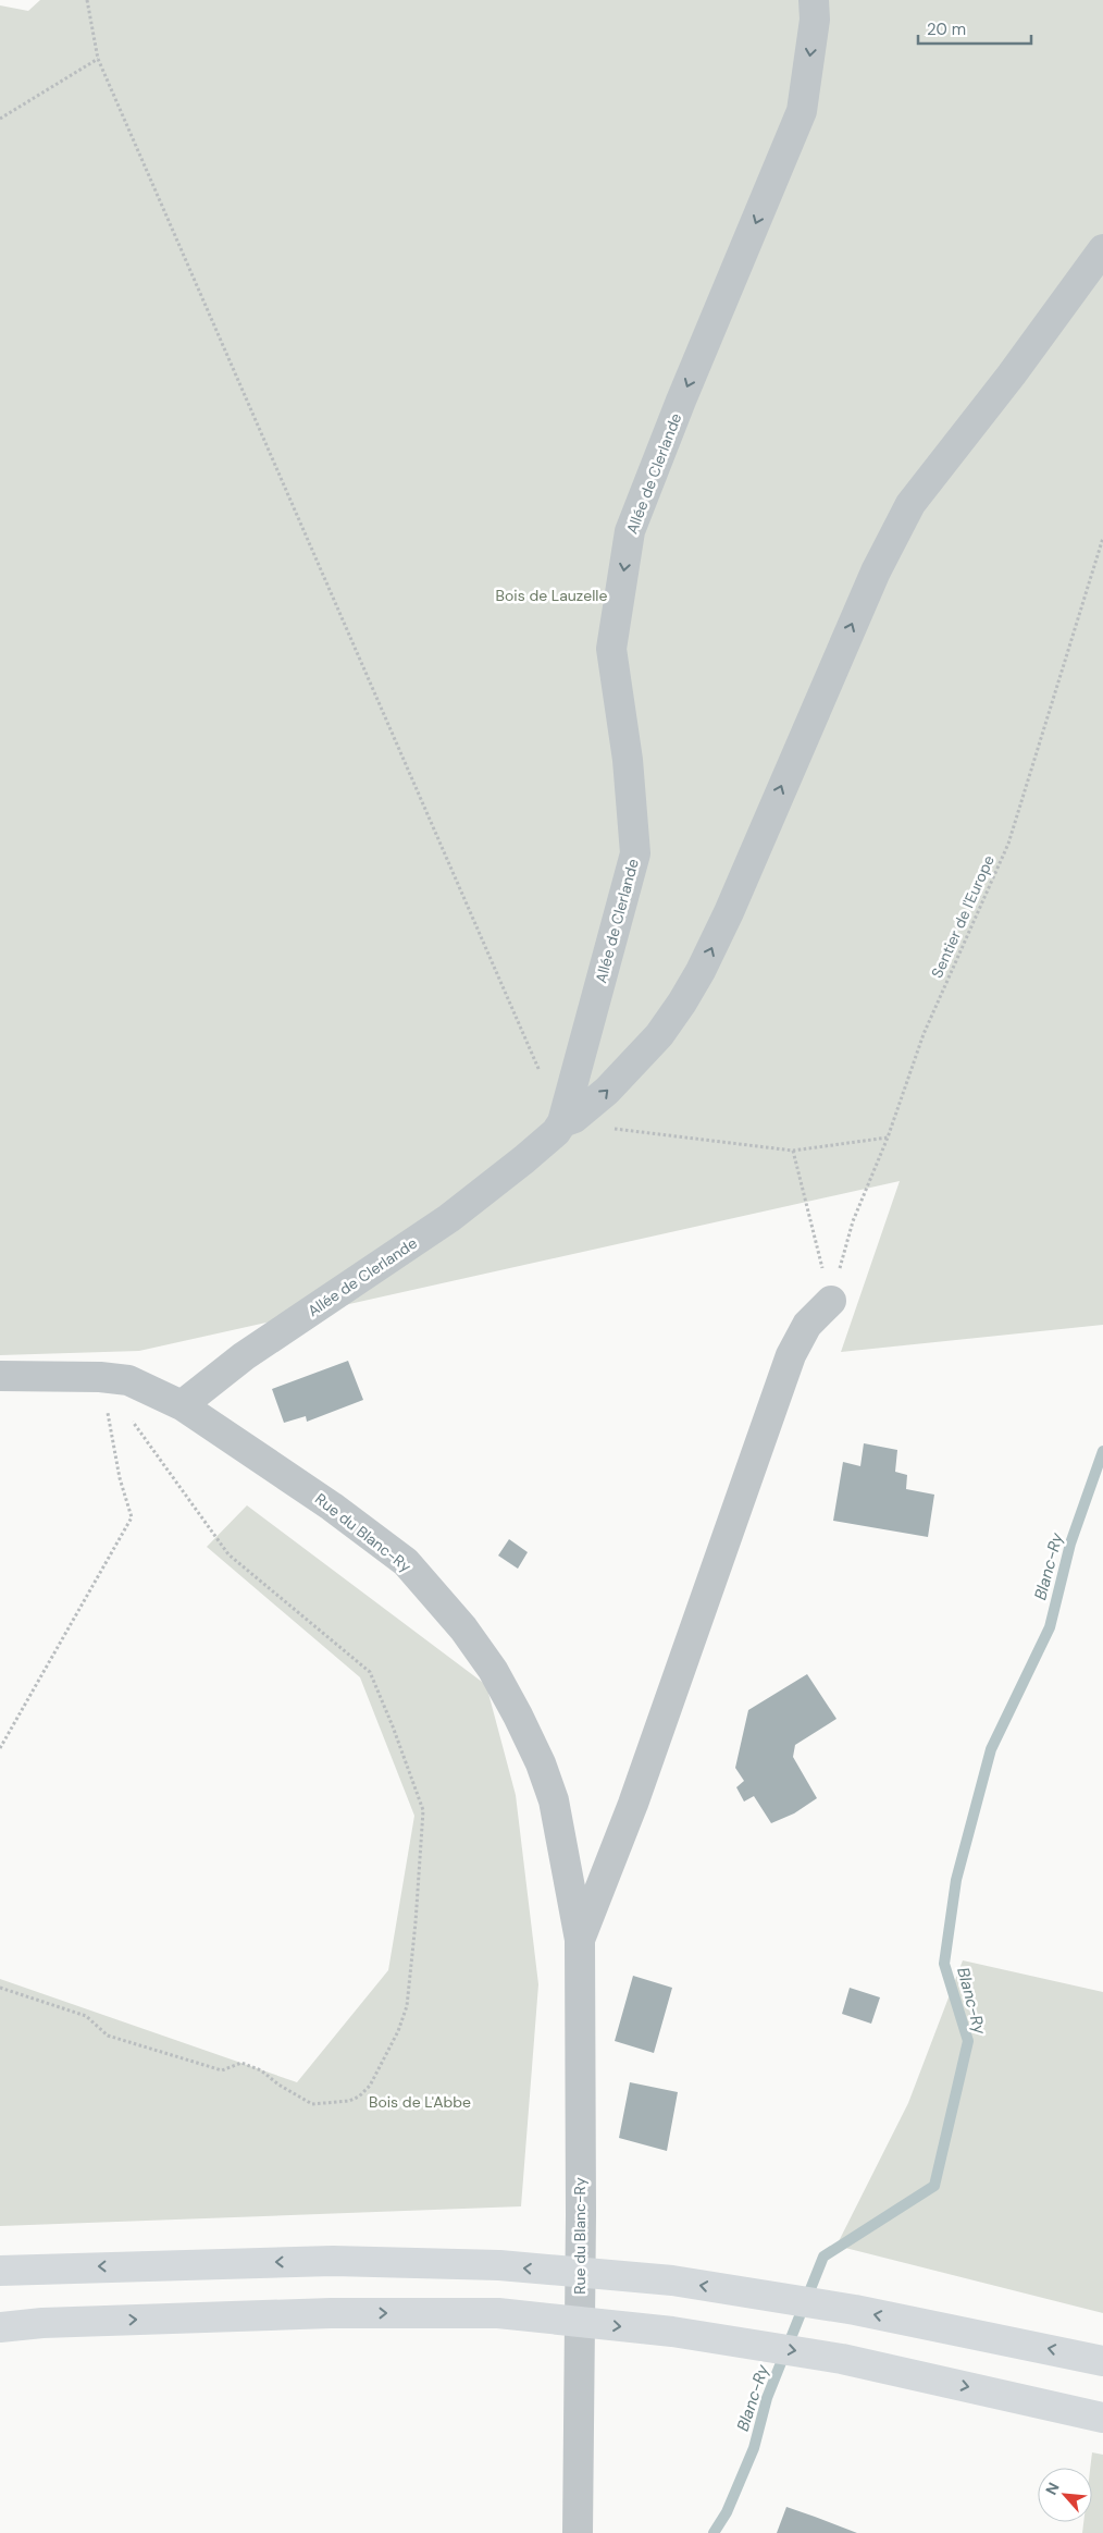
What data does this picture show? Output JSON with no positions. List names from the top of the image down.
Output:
{
  "streets": {
    "street": ["Allée de Clerlande", "Rue du Blanc-Ry"],
    "path": ["Sentier de l'Europe"]
  },
  "crossings": [
    ["Allée de Clerlande", "Rue du Blanc-Ry"],
    ["Sentier de l'Europe", "Rue du Blanc-Ry"]
  ],
  "water": ["Blanc-Ry"],
  "parks": ["Bois de Lauzelle", "Bois de L'Abbe"],
  "scale_bar": "20 m",
  "north": "top left"
}
